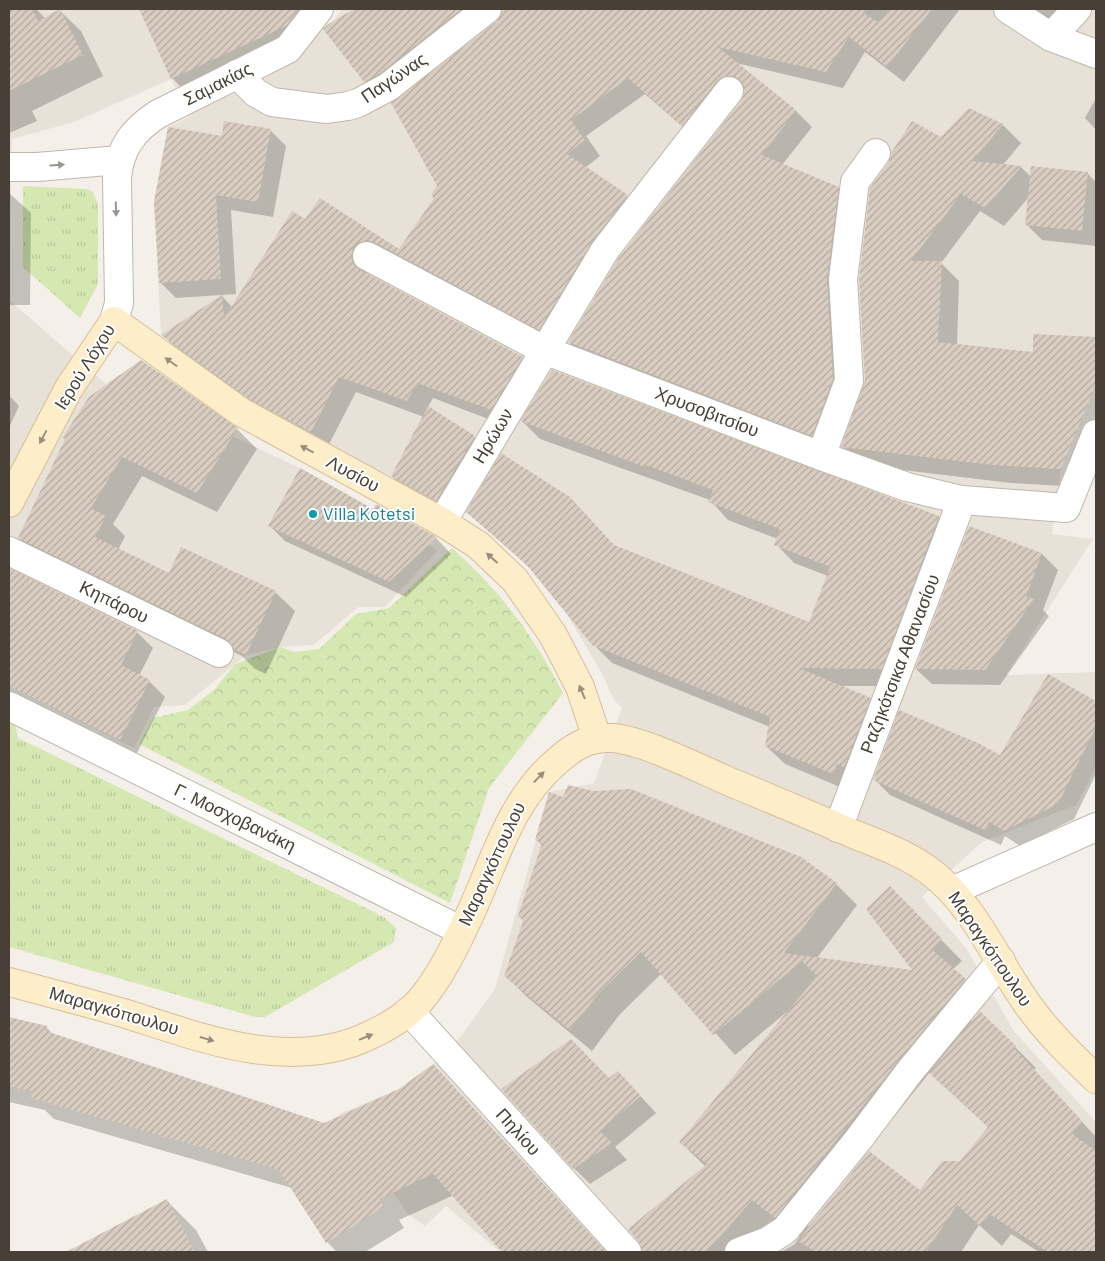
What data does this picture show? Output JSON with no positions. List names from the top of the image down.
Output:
{
  "streets": {
    "main road": ["Ιερού Λόχου", "Λυσίου", "Μαραγκόπουλου"],
    "street": [
      "Παγώνας",
      "Σαμακίας",
      "Χρυσοβιτσίου",
      "Ηρώων",
      "Κηπάρου",
      "Ραζηκότσικα Αθανασίου",
      "Γ. Μοσχοβανάκη",
      "Πηλίου"
    ]
  },
  "crossings": [
    ["Παγώνας", "Σαμακίας"],
    ["Σαμακίας", "Ιερού Λόχου"],
    ["Ιερού Λόχου", "Λυσίου"],
    ["Χρυσοβιτσίου", "Ηρώων"],
    ["Χρυσοβιτσίου", "Ραζηκότσικα Αθανασίου"],
    ["Ηρώων", "Λυσίου"],
    ["Λυσίου", "Μαραγκόπουλου"],
    ["Ραζηκότσικα Αθανασίου", "Μαραγκόπουλου"],
    ["Γ. Μοσχοβανάκη", "Μαραγκόπουλου"],
    ["Μαραγκόπουλου", "Πηλίου"]
  ],
  "one_way": ["Ιερού Λόχου", "Λυσίου", "Μαραγκόπουλου"],
  "places": ["Villa Kotetsi"]
}
